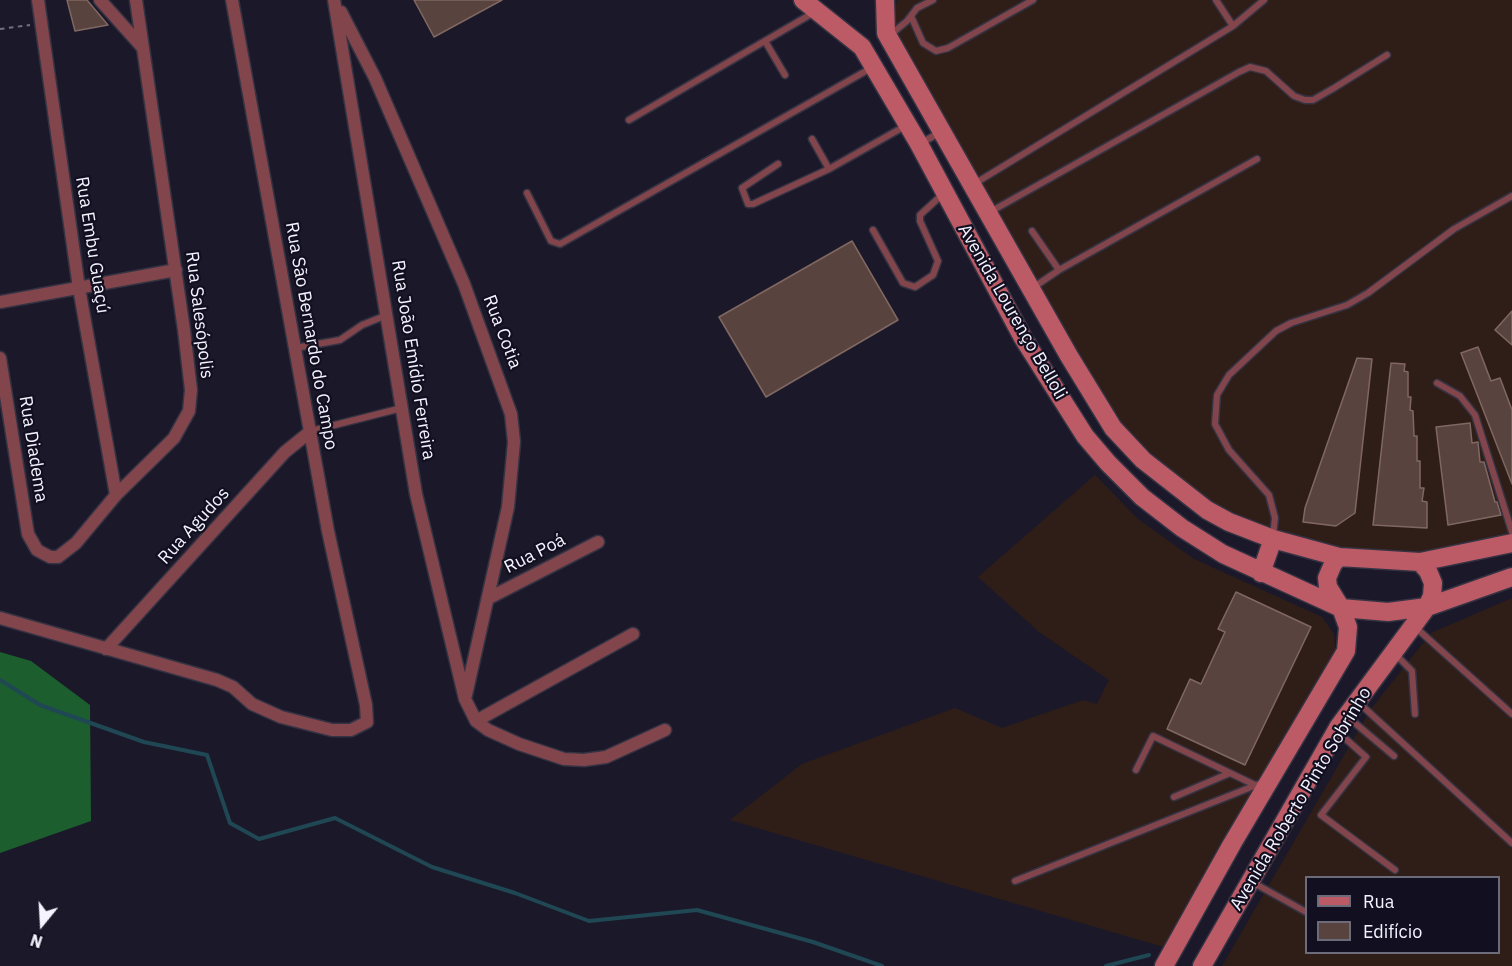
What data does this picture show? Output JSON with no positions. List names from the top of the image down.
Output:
{
  "streets": {
    "street": [
      "Rua Embu Guaçú",
      "Avenida Lourenço Belloli",
      "Rua Salesópolis",
      "Rua Cotia",
      "Rua São Bernardo do Campo",
      "Rua João Emídio Ferreira",
      "Rua Diadema",
      "Rua Agudos",
      "Rua Poá",
      "Avenida Roberto Pinto Sobrinho"
    ]
  },
  "crossings": [
    ["Rua Embu Guaçú", "Rua Salesópolis"],
    ["Avenida Lourenço Belloli", "Avenida Roberto Pinto Sobrinho"],
    ["Rua Salesópolis", "Rua Diadema"],
    ["Rua Cotia", "Rua João Emídio Ferreira"],
    ["Rua Cotia", "Rua Poá"],
    ["Rua São Bernardo do Campo", "Rua Agudos"]
  ],
  "legend": ["Rua", "Edifício"],
  "north": "bottom"
}
